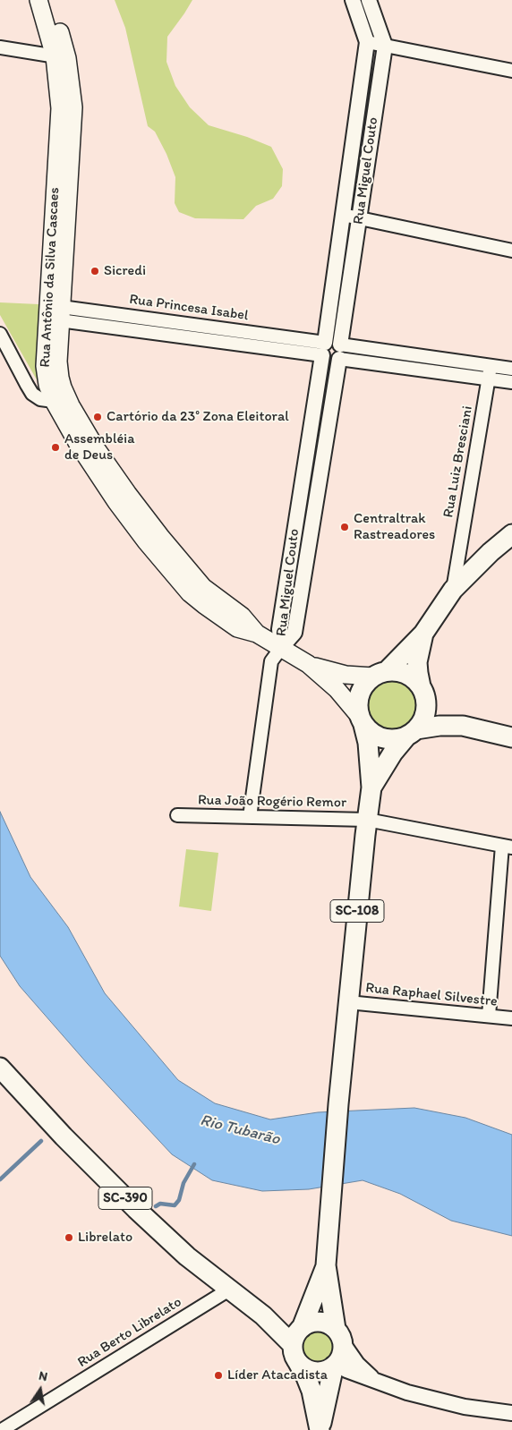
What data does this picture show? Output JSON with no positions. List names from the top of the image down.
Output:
{
  "streets": {
    "main road": ["Rua Antônio da Silva Cascaes", "SC-108", "SC-390"],
    "street": [
      "Rua Miguel Couto",
      "Rua Princesa Isabel",
      "Rua Luiz Bresciani",
      "Rua João Rogério Remor",
      "Rua Raphael Silvestre",
      "Rua Berto Librelato"
    ]
  },
  "crossings": [
    ["Rua Miguel Couto", "Rua Antônio da Silva Cascaes"],
    ["Rua Miguel Couto", "Rua Princesa Isabel"],
    ["Rua Antônio da Silva Cascaes", "Rua Princesa Isabel"],
    ["Rua Antônio da Silva Cascaes", "SC-108"],
    ["Rua João Rogério Remor", "SC-108"],
    ["SC-108", "Rua Raphael Silvestre"],
    ["SC-108", "SC-390"],
    ["SC-390", "Rua Berto Librelato"]
  ],
  "water": ["Rio Tubarão"],
  "places": [
    "Sicredi",
    "Cartório da 23° Zona Eleitoral",
    "Assembléia de Deus",
    "Centraltrak Rastreadores",
    "Librelato",
    "Líder Atacadista"
  ],
  "north": "top"
}
